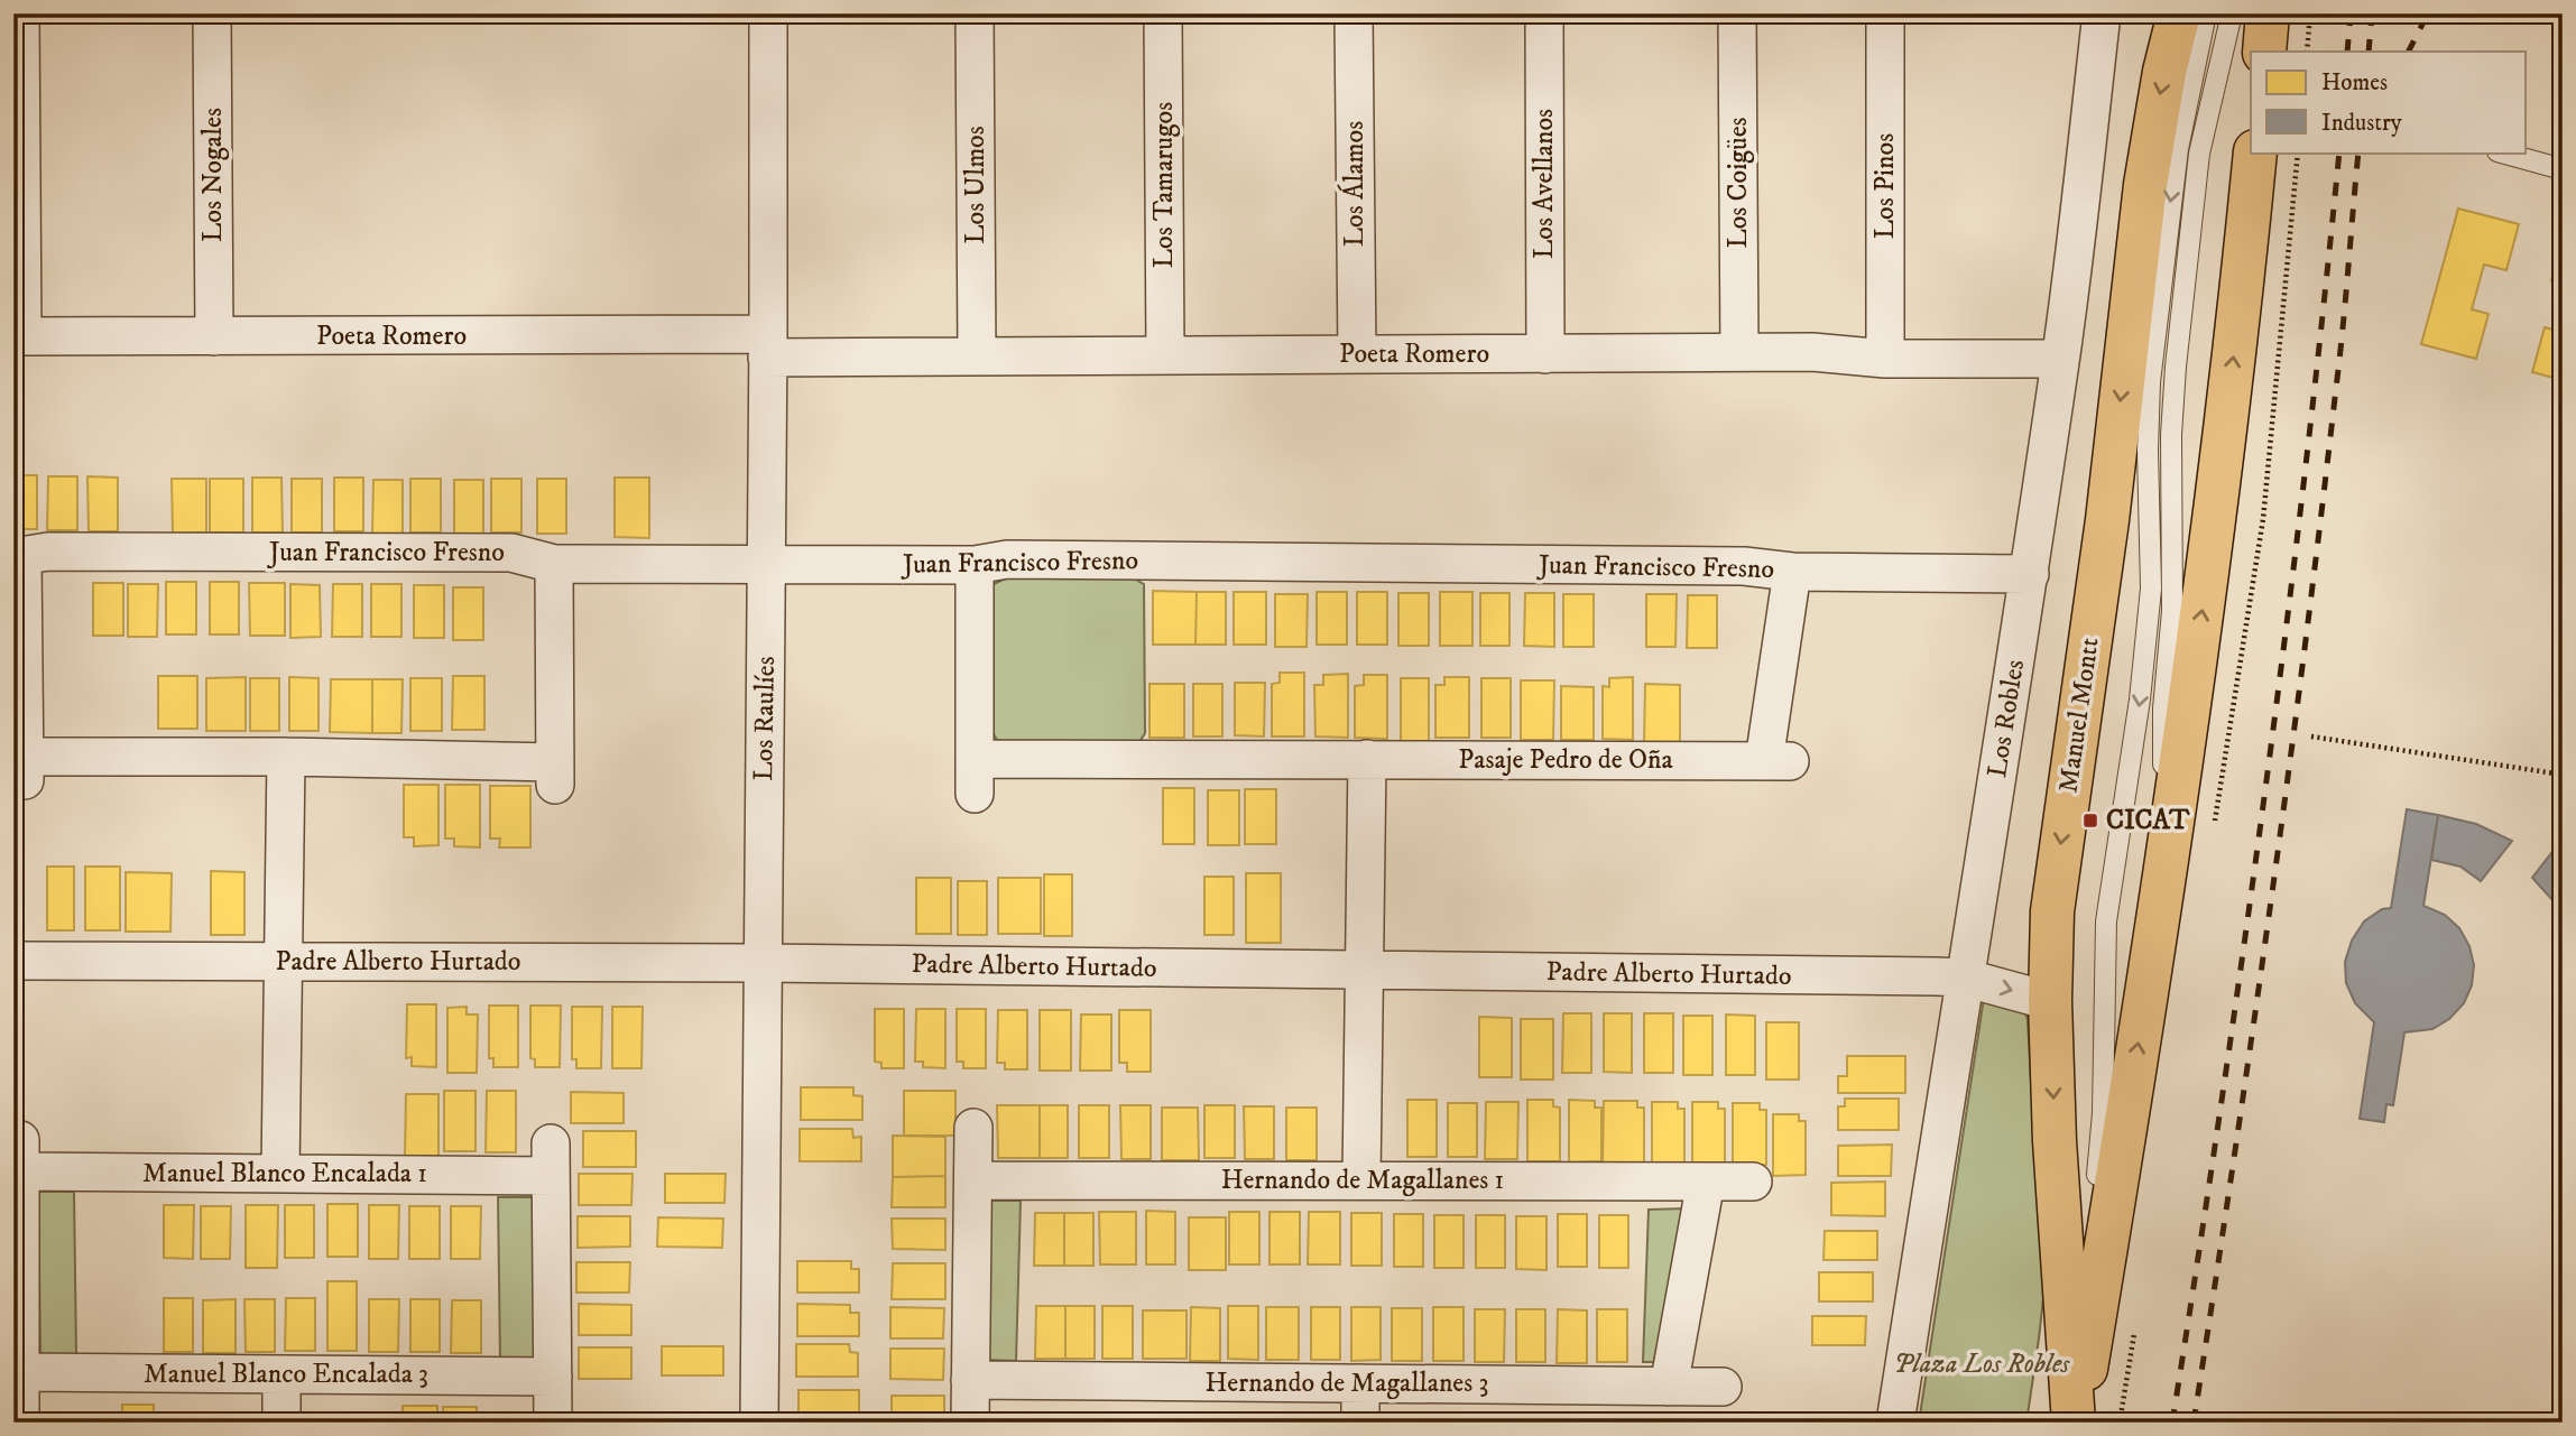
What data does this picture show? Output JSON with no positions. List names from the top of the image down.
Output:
{
  "streets": {
    "main road": ["Manuel Montt"],
    "street": [
      "Los Nogales",
      "Los Coigües",
      "Los Álamos",
      "Los Avellanos",
      "Los Ulmos",
      "Los Tamarugos",
      "Los Pinos",
      "Poeta Romero",
      "Juan Francisco Fresno",
      "Los Raulíes",
      "Los Robles",
      "Pasaje Pedro de Oña",
      "Padre Alberto Hurtado",
      "Manuel Blanco Encalada 1",
      "Hernando de Magallanes 1",
      "Manuel Blanco Encalada 3",
      "Hernando de Magallanes 3"
    ]
  },
  "crossings": [
    ["Los Nogales", "Poeta Romero"],
    ["Los Coigües", "Poeta Romero"],
    ["Los Álamos", "Poeta Romero"],
    ["Los Avellanos", "Poeta Romero"],
    ["Los Ulmos", "Poeta Romero"],
    ["Los Tamarugos", "Poeta Romero"],
    ["Los Pinos", "Poeta Romero"],
    ["Poeta Romero", "Los Raulíes"],
    ["Poeta Romero", "Los Robles"],
    ["Juan Francisco Fresno", "Los Raulíes"],
    ["Juan Francisco Fresno", "Los Robles"],
    ["Juan Francisco Fresno", "Pasaje Pedro de Oña"],
    ["Manuel Montt", "Padre Alberto Hurtado"],
    ["Los Raulíes", "Padre Alberto Hurtado"],
    ["Los Robles", "Padre Alberto Hurtado"],
    ["Manuel Blanco Encalada 1", "Manuel Blanco Encalada 3"]
  ],
  "parks": ["Plaza Los Robles"],
  "places": {
    "transit": ["CICAT"]
  },
  "legend": ["Homes", "Industry"]
}
